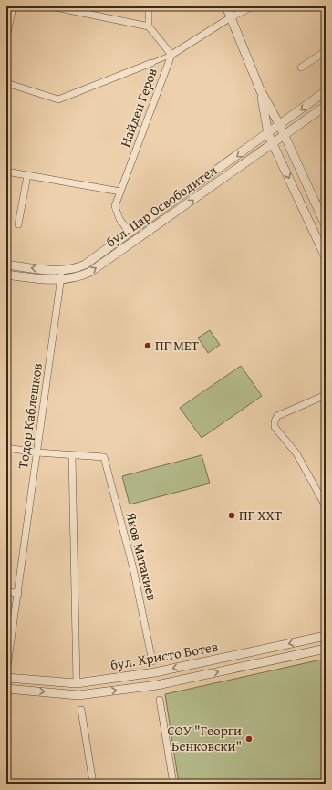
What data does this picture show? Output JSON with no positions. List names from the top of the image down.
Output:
{
  "streets": {
    "street": [
      "Найден Геров",
      "бул. Цар Освободител",
      "Тодор Каблешков",
      "Яков Матакиев",
      "бул. Христо Ботев"
    ]
  },
  "crossings": [
    ["Найден Геров", "бул. Цар Освободител"],
    ["бул. Цар Освободител", "Тодор Каблешков"]
  ],
  "places": ["ПГ МЕТ", "ПГ ХХТ", "СОУ \"Георги Бенковски\""]
}
